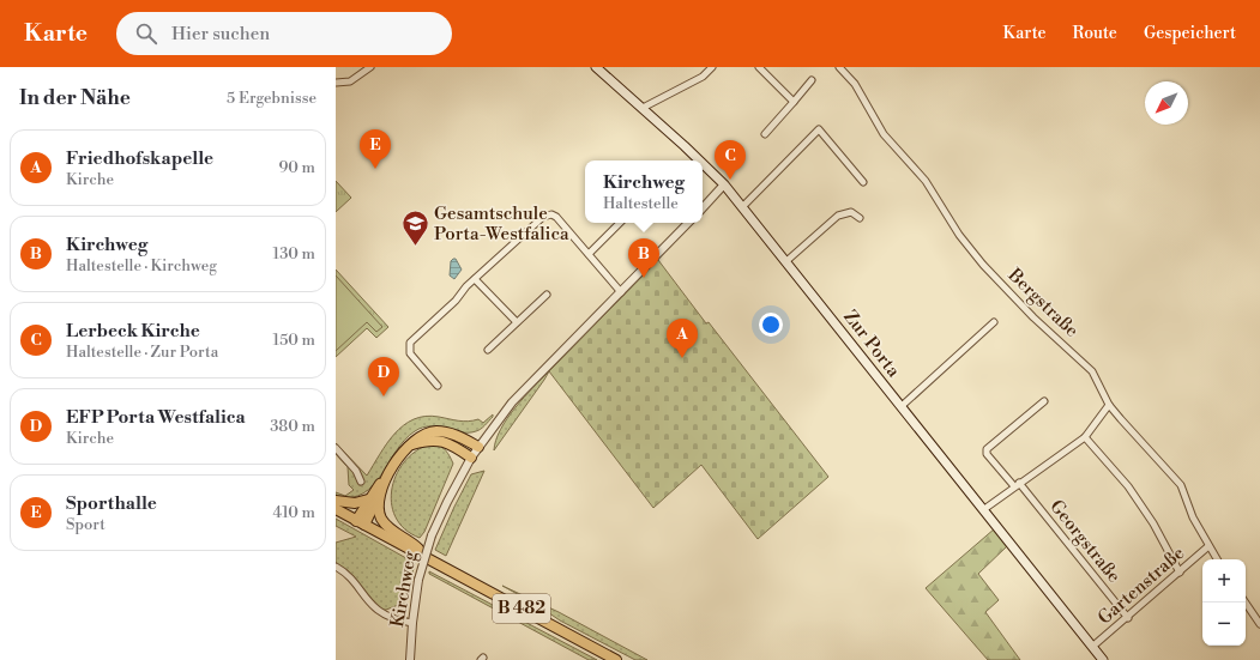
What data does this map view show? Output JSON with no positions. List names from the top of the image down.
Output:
{
  "streets": {
    "main road": ["Zur Porta", "B 482"],
    "street": [
      "Bergstraße",
      "Georgstraße",
      "Gartenstraße",
      "Kirchweg"
    ]
  },
  "crossings": [
    ["Bergstraße", "Gartenstraße"],
    ["Zur Porta", "Gartenstraße"],
    ["Georgstraße", "Gartenstraße"]
  ],
  "places": {
    "school or university": ["Gesamtschule Porta-Westfalica"]
  },
  "north": "bottom left",
  "page": {
    "header": "Karte",
    "search": "Hier suchen",
    "nav": ["Karte", "Route", "Gespeichert"],
    "heading": ["In der Nähe", "5 Ergebnisse"],
    "list": [
      {
        "mark": "A",
        "name": "Friedhofskapelle",
        "note": "Kirche",
        "value": "90 m"
      },
      {
        "mark": "B",
        "name": "Kirchweg",
        "note": "Haltestelle · Kirchweg",
        "value": "130 m"
      },
      {
        "mark": "C",
        "name": "Lerbeck Kirche",
        "note": "Haltestelle · Zur Porta",
        "value": "150 m"
      },
      {
        "mark": "D",
        "name": "EFP Porta Westfalica",
        "note": "Kirche",
        "value": "380 m"
      },
      {
        "mark": "E",
        "name": "Sporthalle",
        "note": "Sport",
        "value": "410 m"
      }
    ],
    "pins": [
      "E",
      "C",
      "B",
      "A",
      "D"
    ],
    "popup": ["Kirchweg", "Haltestelle"],
    "map_buttons": ["+", "−"]
  }
}
